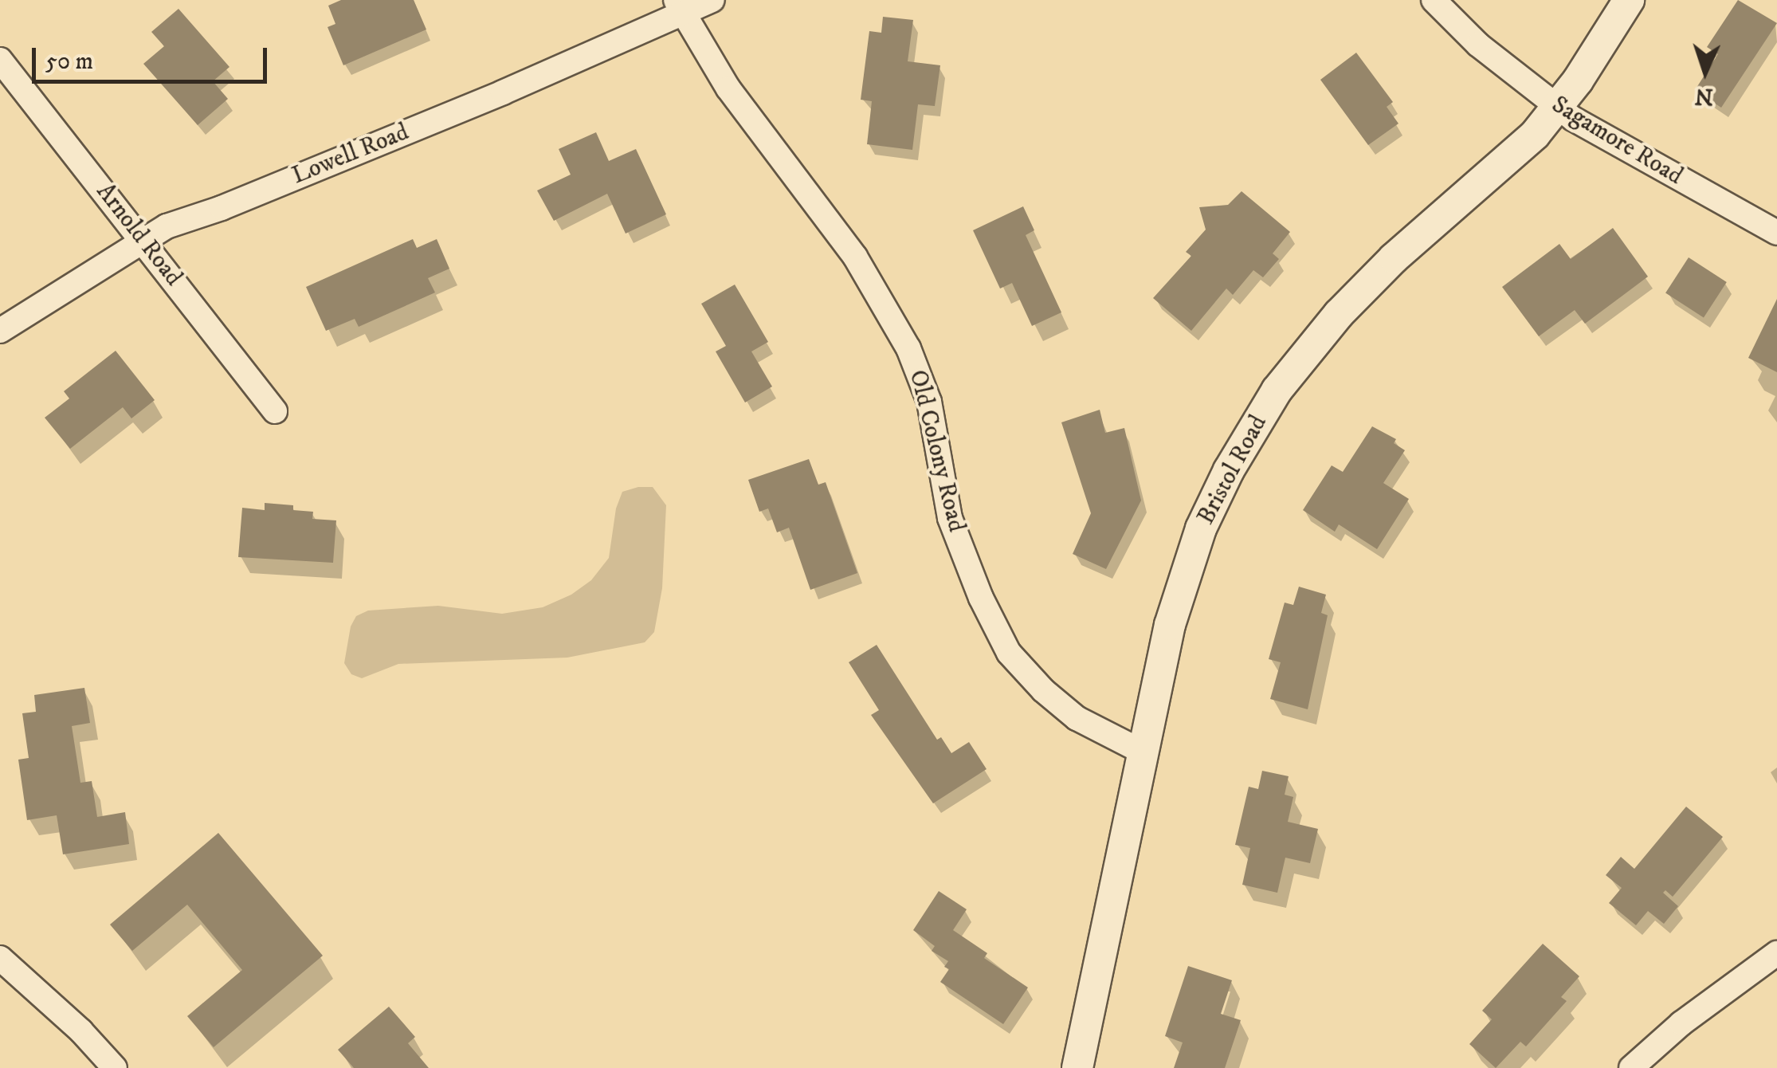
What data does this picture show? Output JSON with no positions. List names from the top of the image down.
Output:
{
  "streets": {
    "street": [
      "Sagamore Road",
      "Lowell Road",
      "Arnold Road",
      "Old Colony Road",
      "Bristol Road"
    ]
  },
  "crossings": [
    ["Sagamore Road", "Bristol Road"],
    ["Lowell Road", "Arnold Road"],
    ["Lowell Road", "Old Colony Road"],
    ["Old Colony Road", "Bristol Road"]
  ],
  "scale_bar": "50 m",
  "north": "bottom"
}
